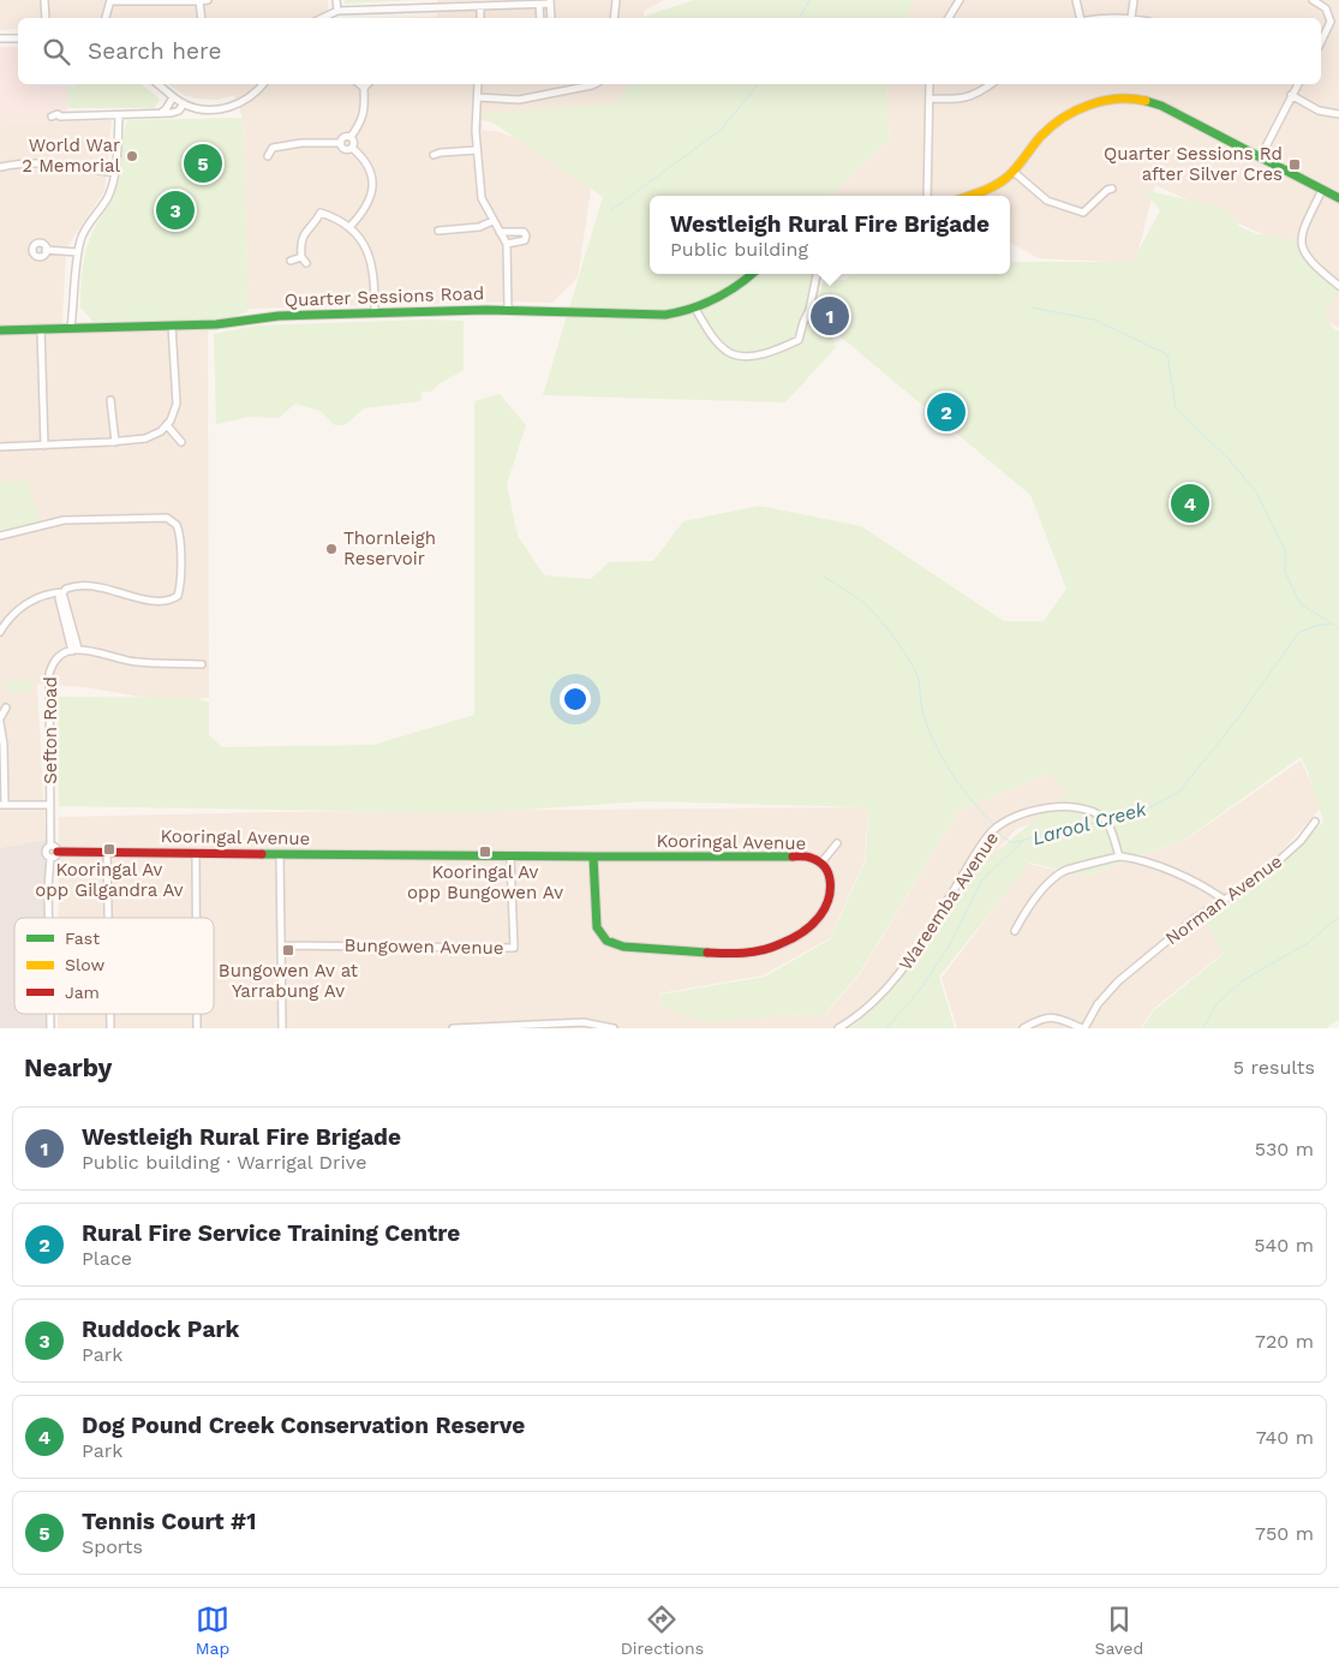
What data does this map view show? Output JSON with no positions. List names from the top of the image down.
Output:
{
  "streets": {
    "main road": ["Quarter Sessions Road", "Kooringal Avenue"],
    "street": [
      "Sefton Road",
      "Norman Avenue",
      "Wareemba Avenue",
      "Bungowen Avenue"
    ]
  },
  "crossings": [
    ["Sefton Road", "Kooringal Avenue"],
    ["Kooringal Avenue", "Bungowen Avenue"]
  ],
  "water": ["Larool Creek"],
  "places": {
    "other": ["World War 2 Memorial", "Thornleigh Reservoir"],
    "transit": [
      "Quarter Sessions Rd after Silver Cres",
      "Kooringal Av opp Gilgandra Av",
      "Kooringal Av opp Bungowen Av",
      "Bungowen Av at Yarrabung Av"
    ]
  },
  "legend": ["Fast", "Slow", "Jam"],
  "page": {
    "search": "Search here",
    "pins": [
      "5",
      "3",
      "1",
      "2",
      "4"
    ],
    "popup": ["Westleigh Rural Fire Brigade", "Public building"],
    "heading": ["Nearby", "5 results"],
    "list": [
      {
        "mark": "1",
        "name": "Westleigh Rural Fire Brigade",
        "note": "Public building · Warrigal Drive",
        "value": "530 m"
      },
      {
        "mark": "2",
        "name": "Rural Fire Service Training Centre",
        "note": "Place",
        "value": "540 m"
      },
      {
        "mark": "3",
        "name": "Ruddock Park",
        "note": "Park",
        "value": "720 m"
      },
      {
        "mark": "4",
        "name": "Dog Pound Creek Conservation Reserve",
        "note": "Park",
        "value": "740 m"
      },
      {
        "mark": "5",
        "name": "Tennis Court #1",
        "note": "Sports",
        "value": "750 m"
      }
    ],
    "nav": ["Map", "Directions", "Saved"]
  }
}
